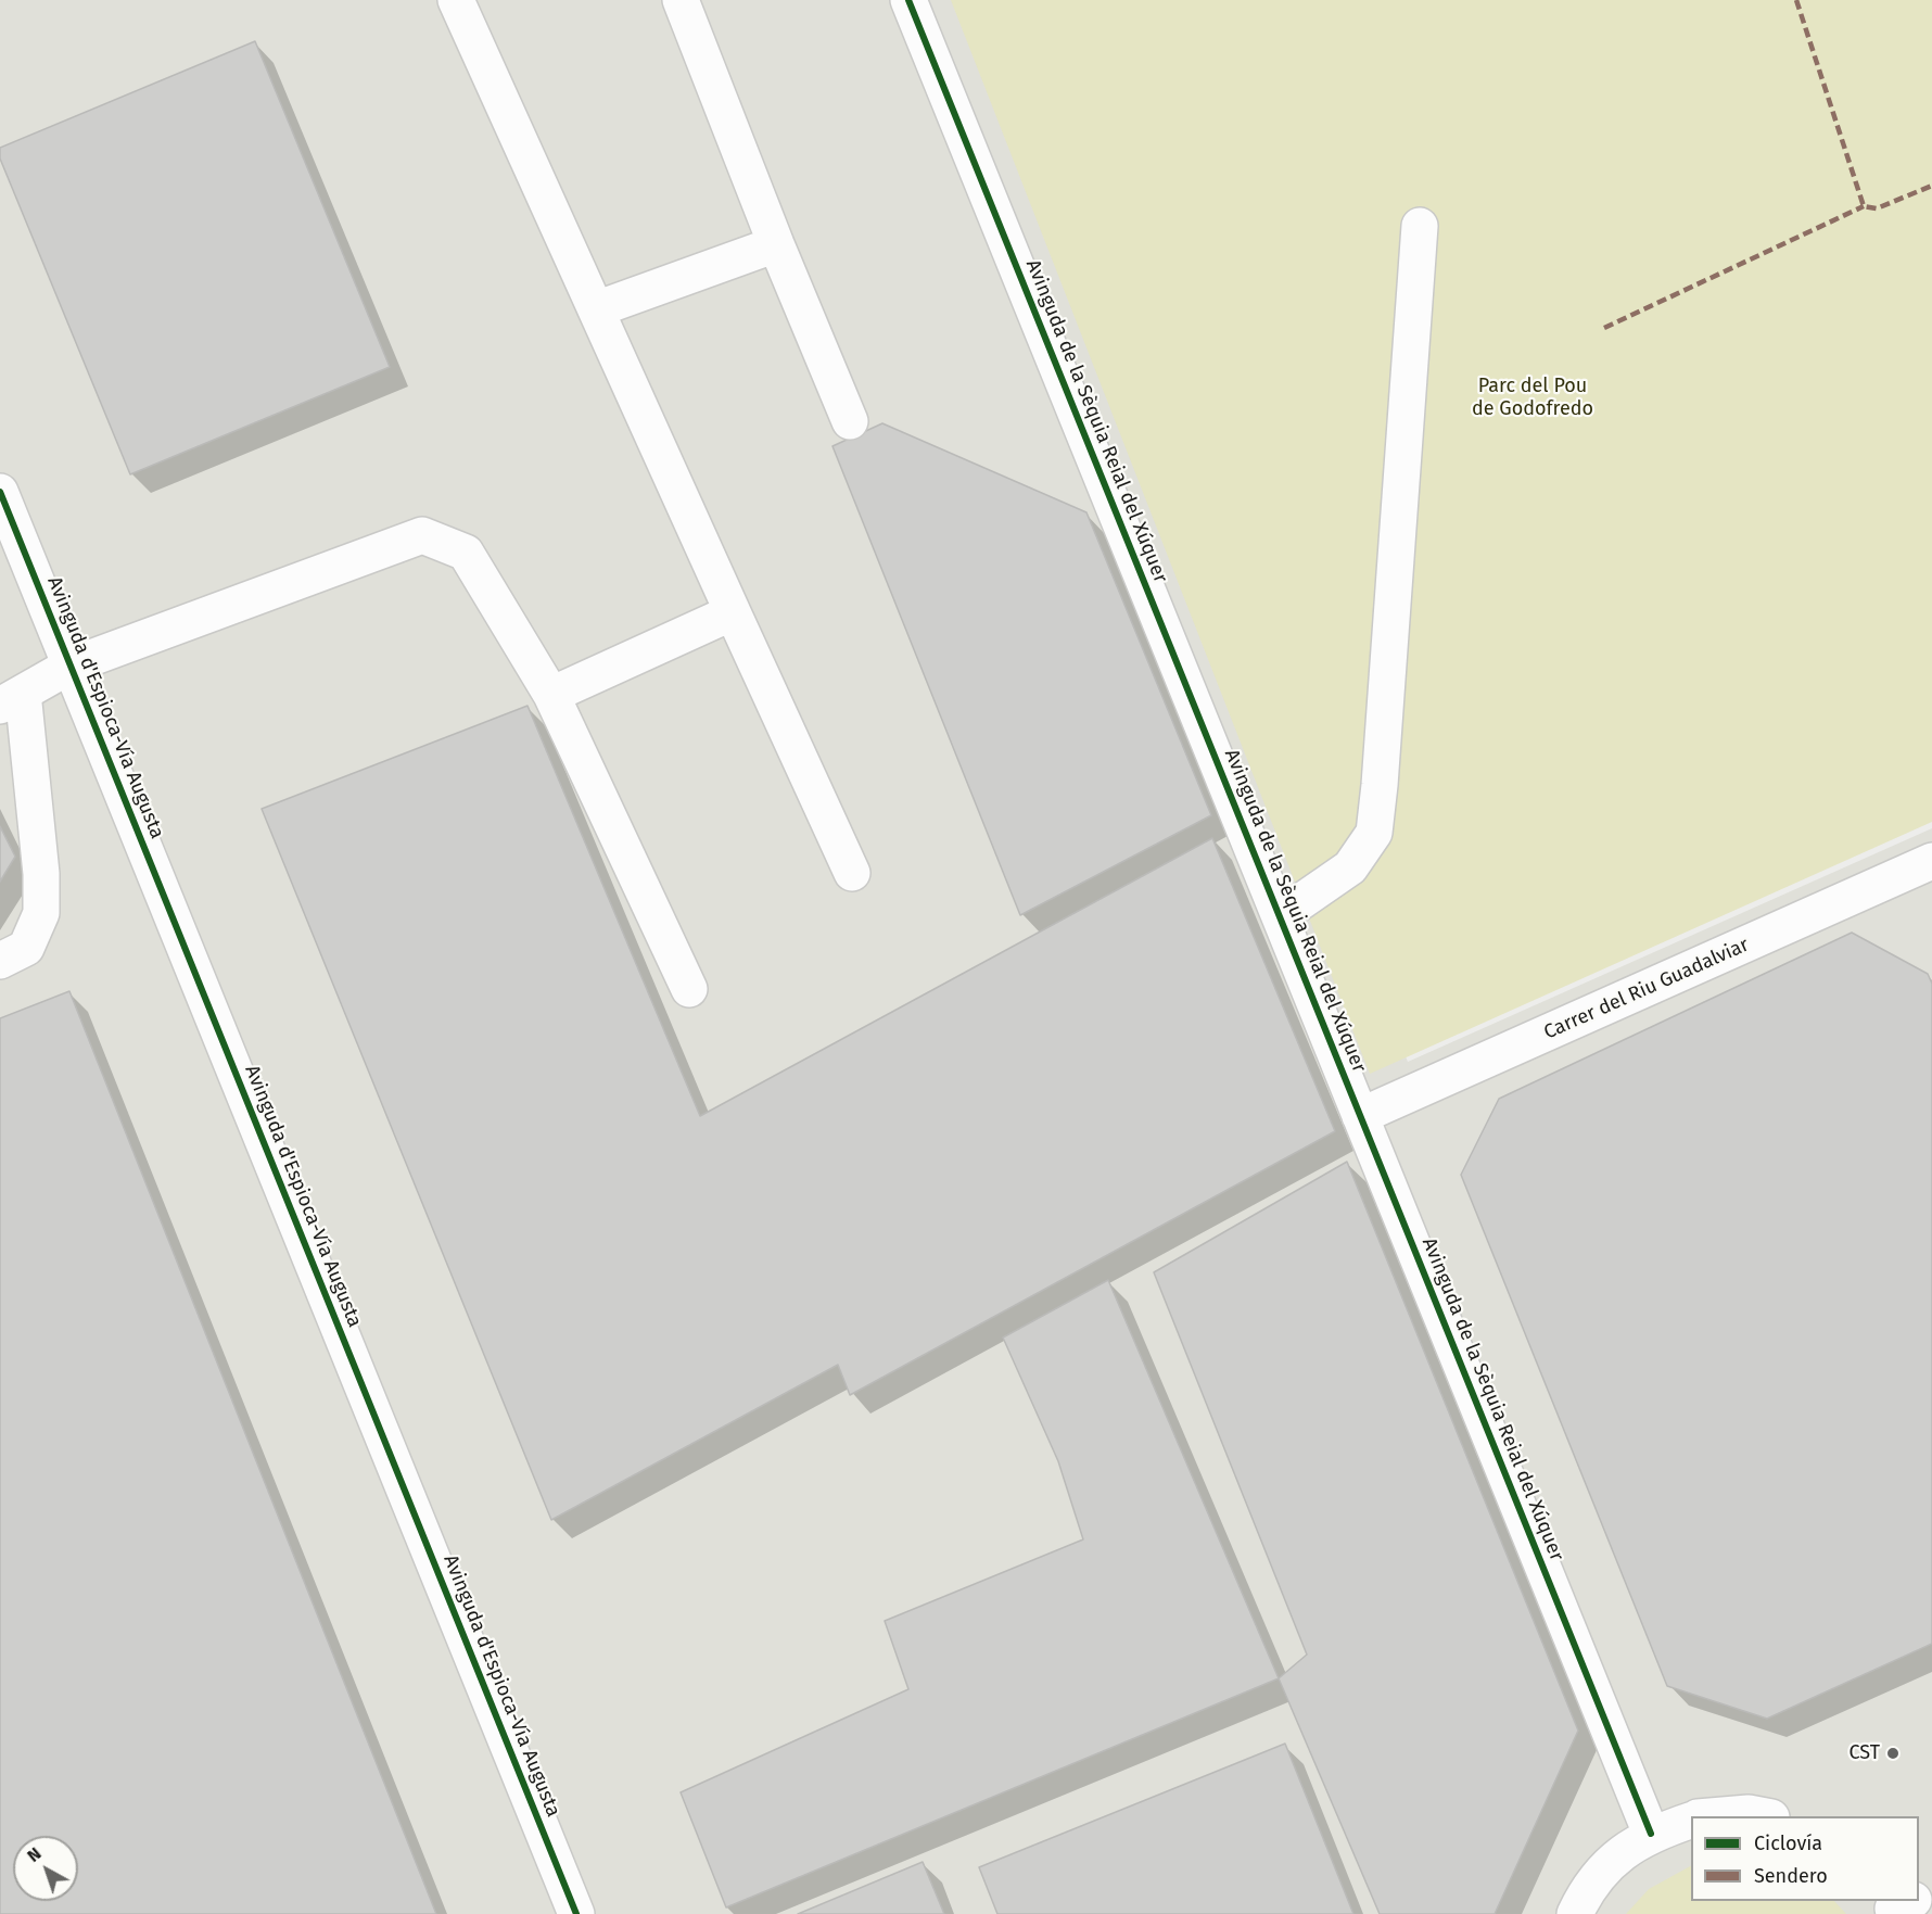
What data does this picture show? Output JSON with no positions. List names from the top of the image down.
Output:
{
  "streets": {
    "street": ["Avinguda de la Sèquia Reial del Xúquer", "Avinguda d'Espioca-Vía Augusta", "Carrer del Riu Guadalviar"]
  },
  "crossings": [
    ["Avinguda de la Sèquia Reial del Xúquer", "Carrer del Riu Guadalviar"]
  ],
  "parks": ["Parc del Pou de Godofredo"],
  "places": ["CST"],
  "legend": ["Ciclovía", "Sendero"],
  "north": "top left"
}
